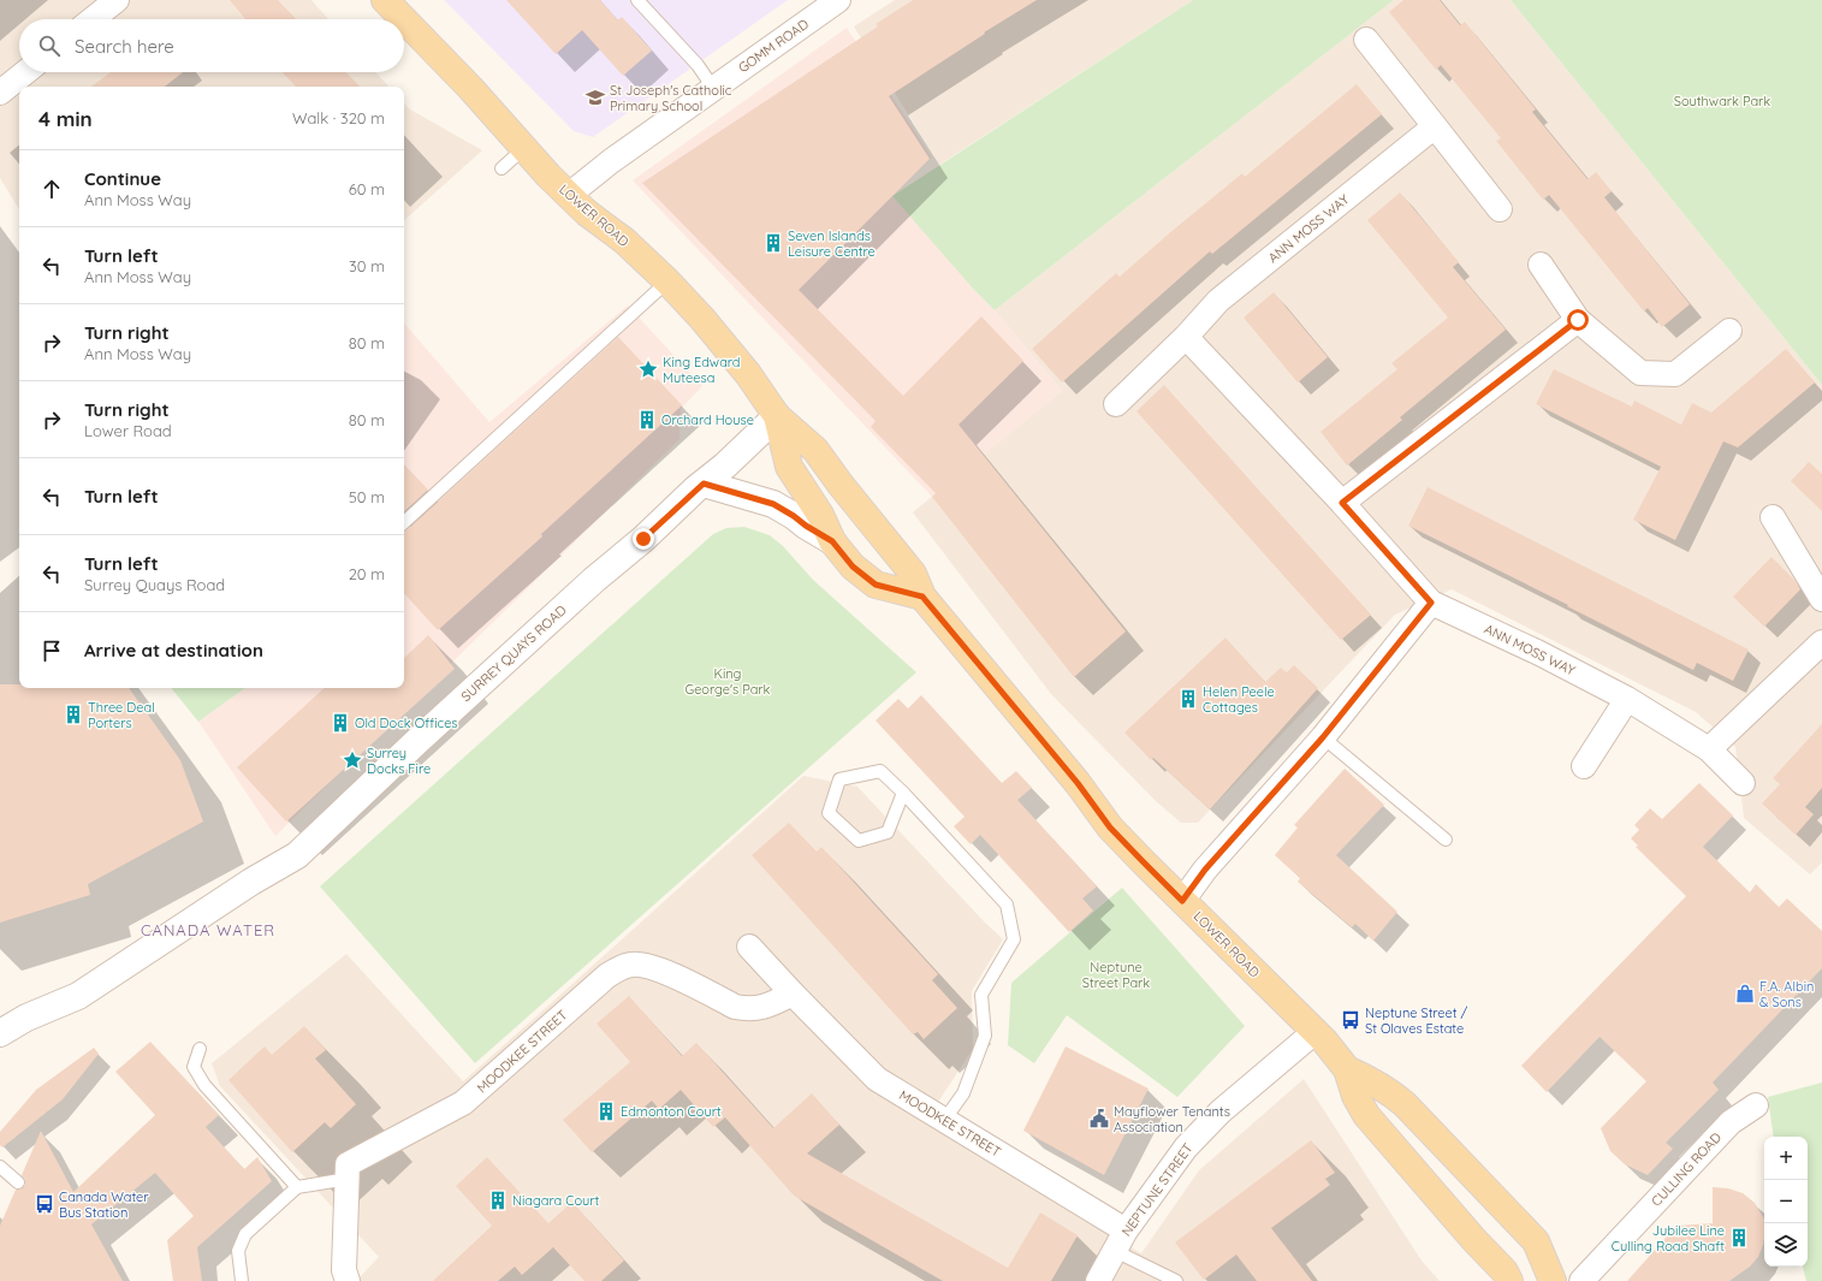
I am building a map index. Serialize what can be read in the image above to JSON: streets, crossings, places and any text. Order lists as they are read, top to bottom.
{
  "streets": {
    "main road": ["LOWER ROAD"],
    "street": [
      "GOMM ROAD",
      "ANN MOSS WAY",
      "SURREY QUAYS ROAD",
      "MOODKEE STREET",
      "CULLING ROAD",
      "NEPTUNE STREET"
    ]
  },
  "crossings": [
    ["GOMM ROAD", "LOWER ROAD"],
    ["LOWER ROAD", "SURREY QUAYS ROAD"],
    ["LOWER ROAD", "NEPTUNE STREET"],
    ["MOODKEE STREET", "NEPTUNE STREET"]
  ],
  "districts": ["CANADA WATER"],
  "parks": ["Southwark Park", "King George's Park", "Neptune Street Park"],
  "places": {
    "school or university": ["St Joseph's Catholic Primary School"],
    "building": [
      "Seven Islands Leisure Centre",
      "Orchard House",
      "Helen Peele Cottages",
      "Three Deal Porters",
      "Old Dock Offices",
      "Edmonton Court",
      "Niagara Court",
      "Jubilee Line Culling Road Shaft"
    ],
    "place": ["King Edward Muteesa", "Surrey Docks Fire"],
    "shop": ["F.A. Albin & Sons"],
    "bus stop": ["Neptune Street / St Olaves Estate", "Canada Water Bus Station"],
    "public building": ["Mayflower Tenants Association"]
  },
  "page": {
    "search": "Search here",
    "heading": ["4 min", "Walk · 320 m"],
    "list": [
      ["Continue", "Ann Moss Way", "60 m"],
      ["Turn left", "Ann Moss Way", "30 m"],
      ["Turn right", "Ann Moss Way", "80 m"],
      ["Turn right", "Lower Road", "80 m"],
      ["Turn left", "50 m"],
      ["Turn left", "Surrey Quays Road", "20 m"],
      "Arrive at destination"
    ],
    "map_buttons": ["+", "−"]
  }
}
